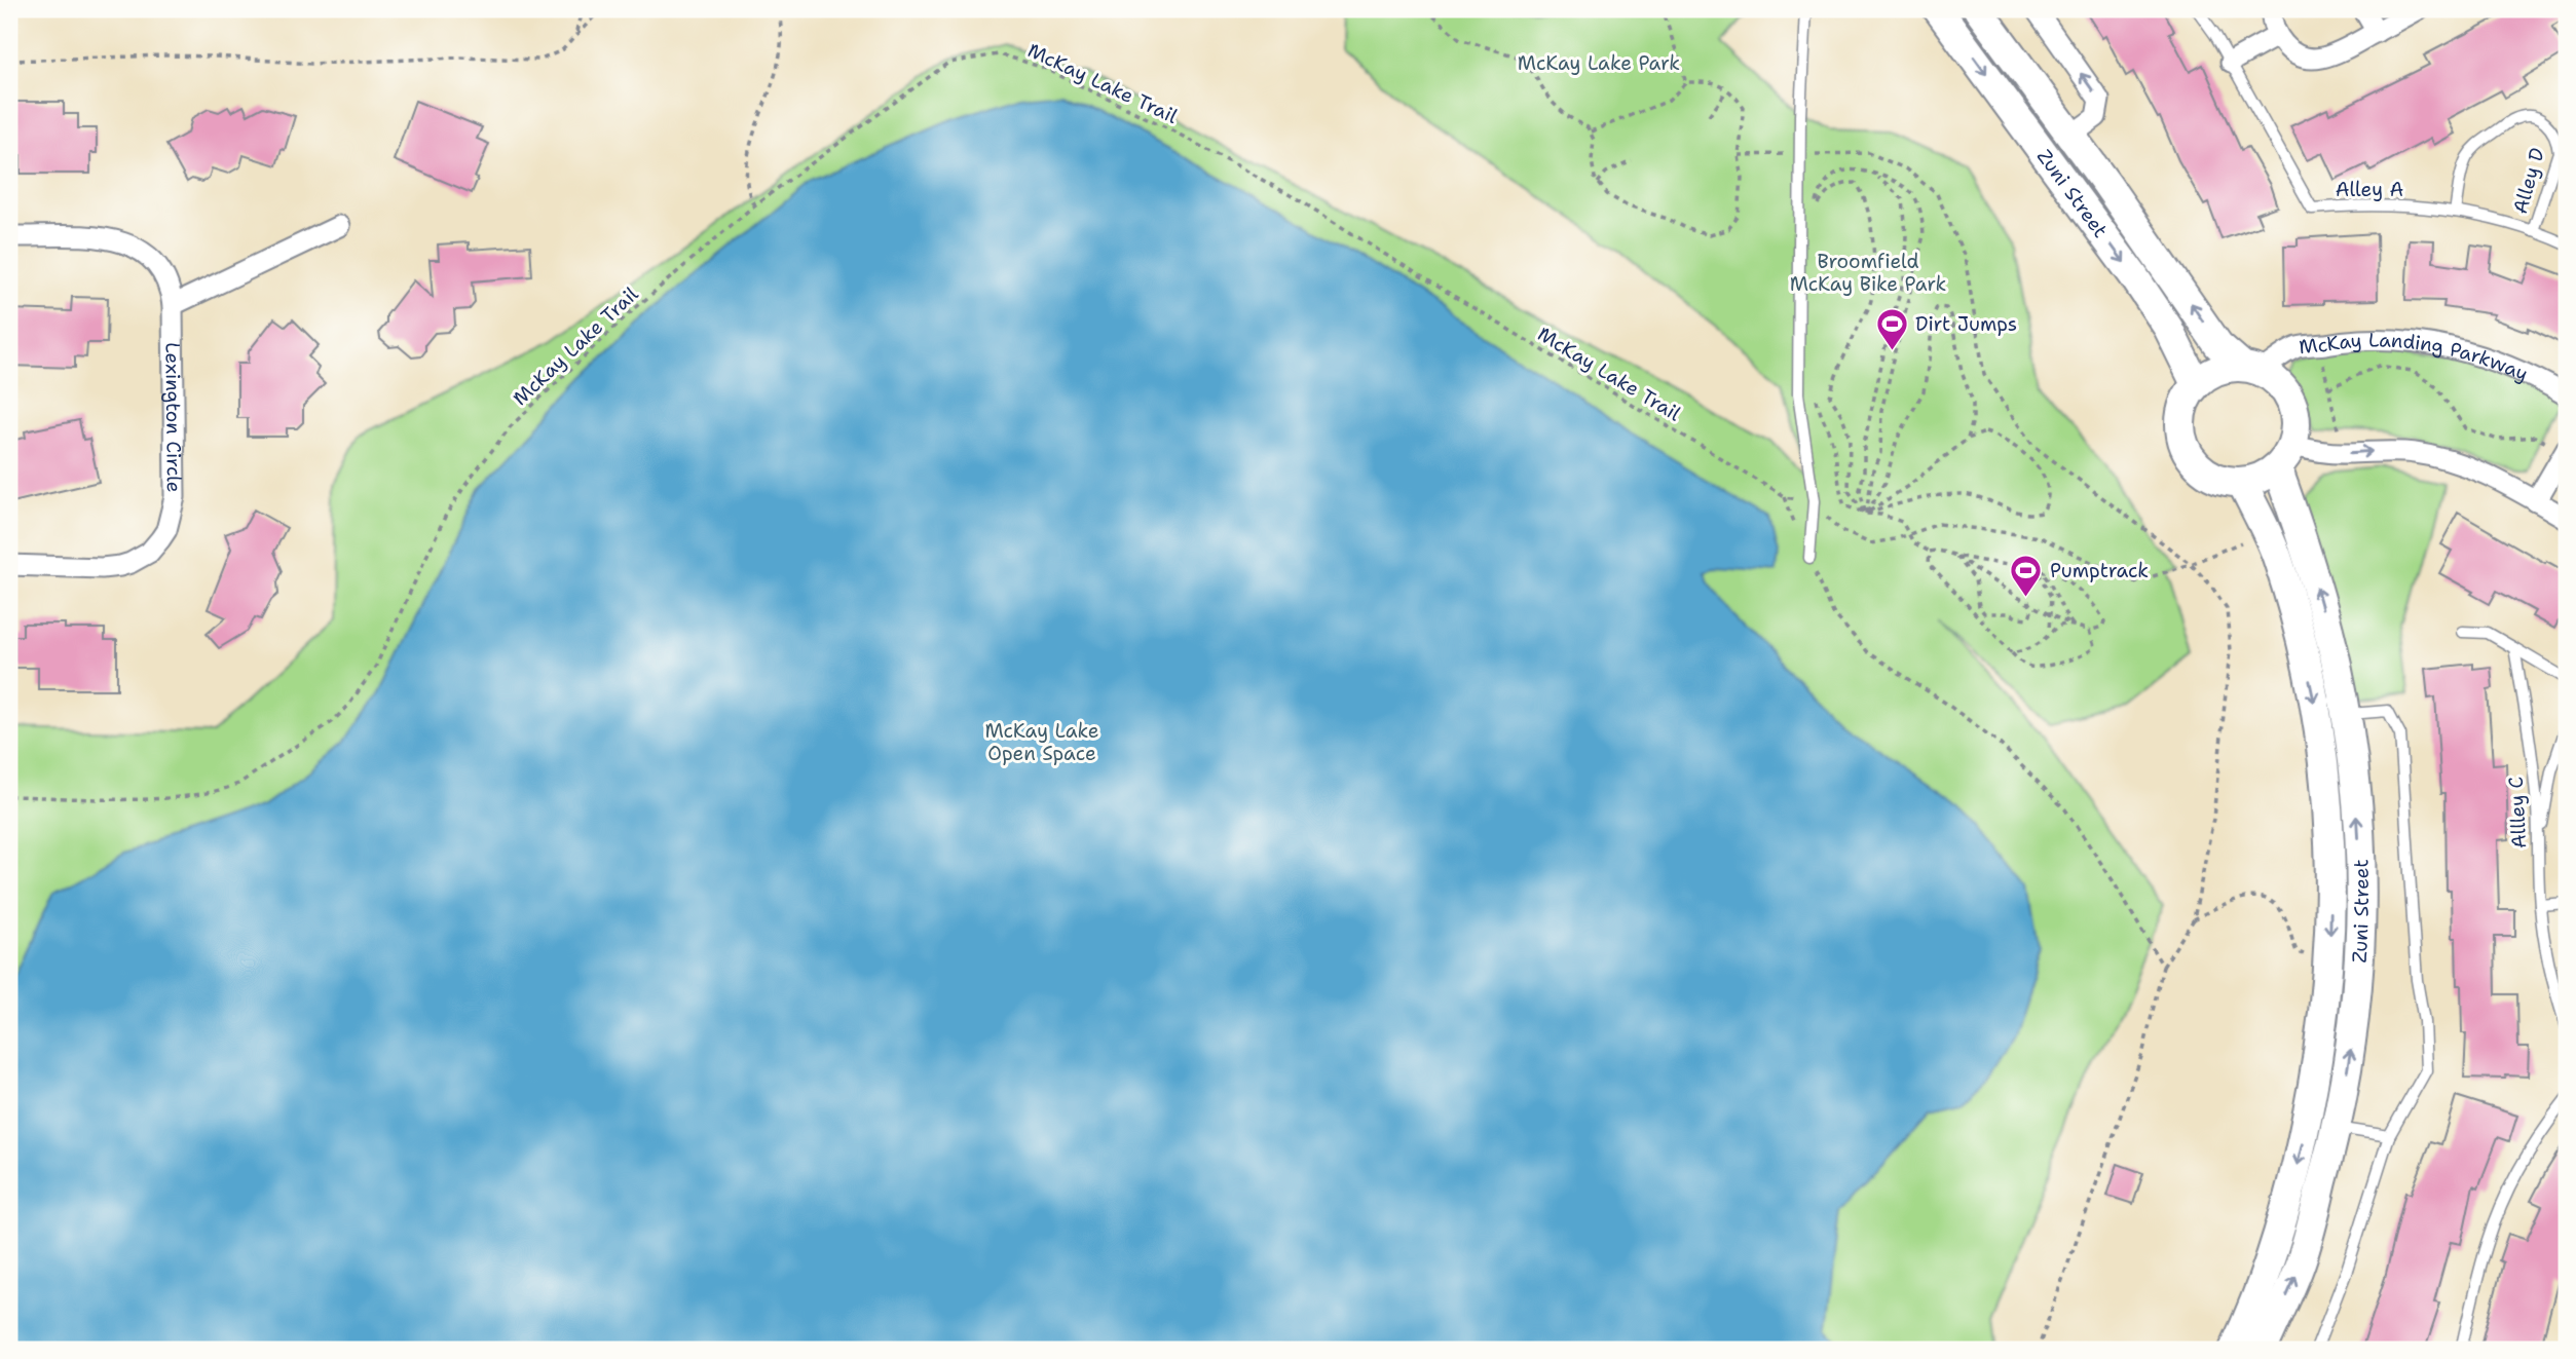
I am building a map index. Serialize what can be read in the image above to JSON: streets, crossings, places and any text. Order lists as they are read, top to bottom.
{
  "streets": {
    "main road": ["Zuni Street"],
    "street": ["McKay Landing Parkway", "Lexington Circle"],
    "lane": ["Alley D", "Alley A", "Allley C"],
    "path": ["McKay Lake Trail"]
  },
  "crossings": [
    ["Alley D", "Alley A"],
    ["Zuni Street", "McKay Landing Parkway"]
  ],
  "parks": ["McKay Lake Park", "Broomfield McKay Bike Park", "McKay Lake Open Space"],
  "places": {
    "sports": ["Dirt Jumps", "Pumptrack"]
  }
}
